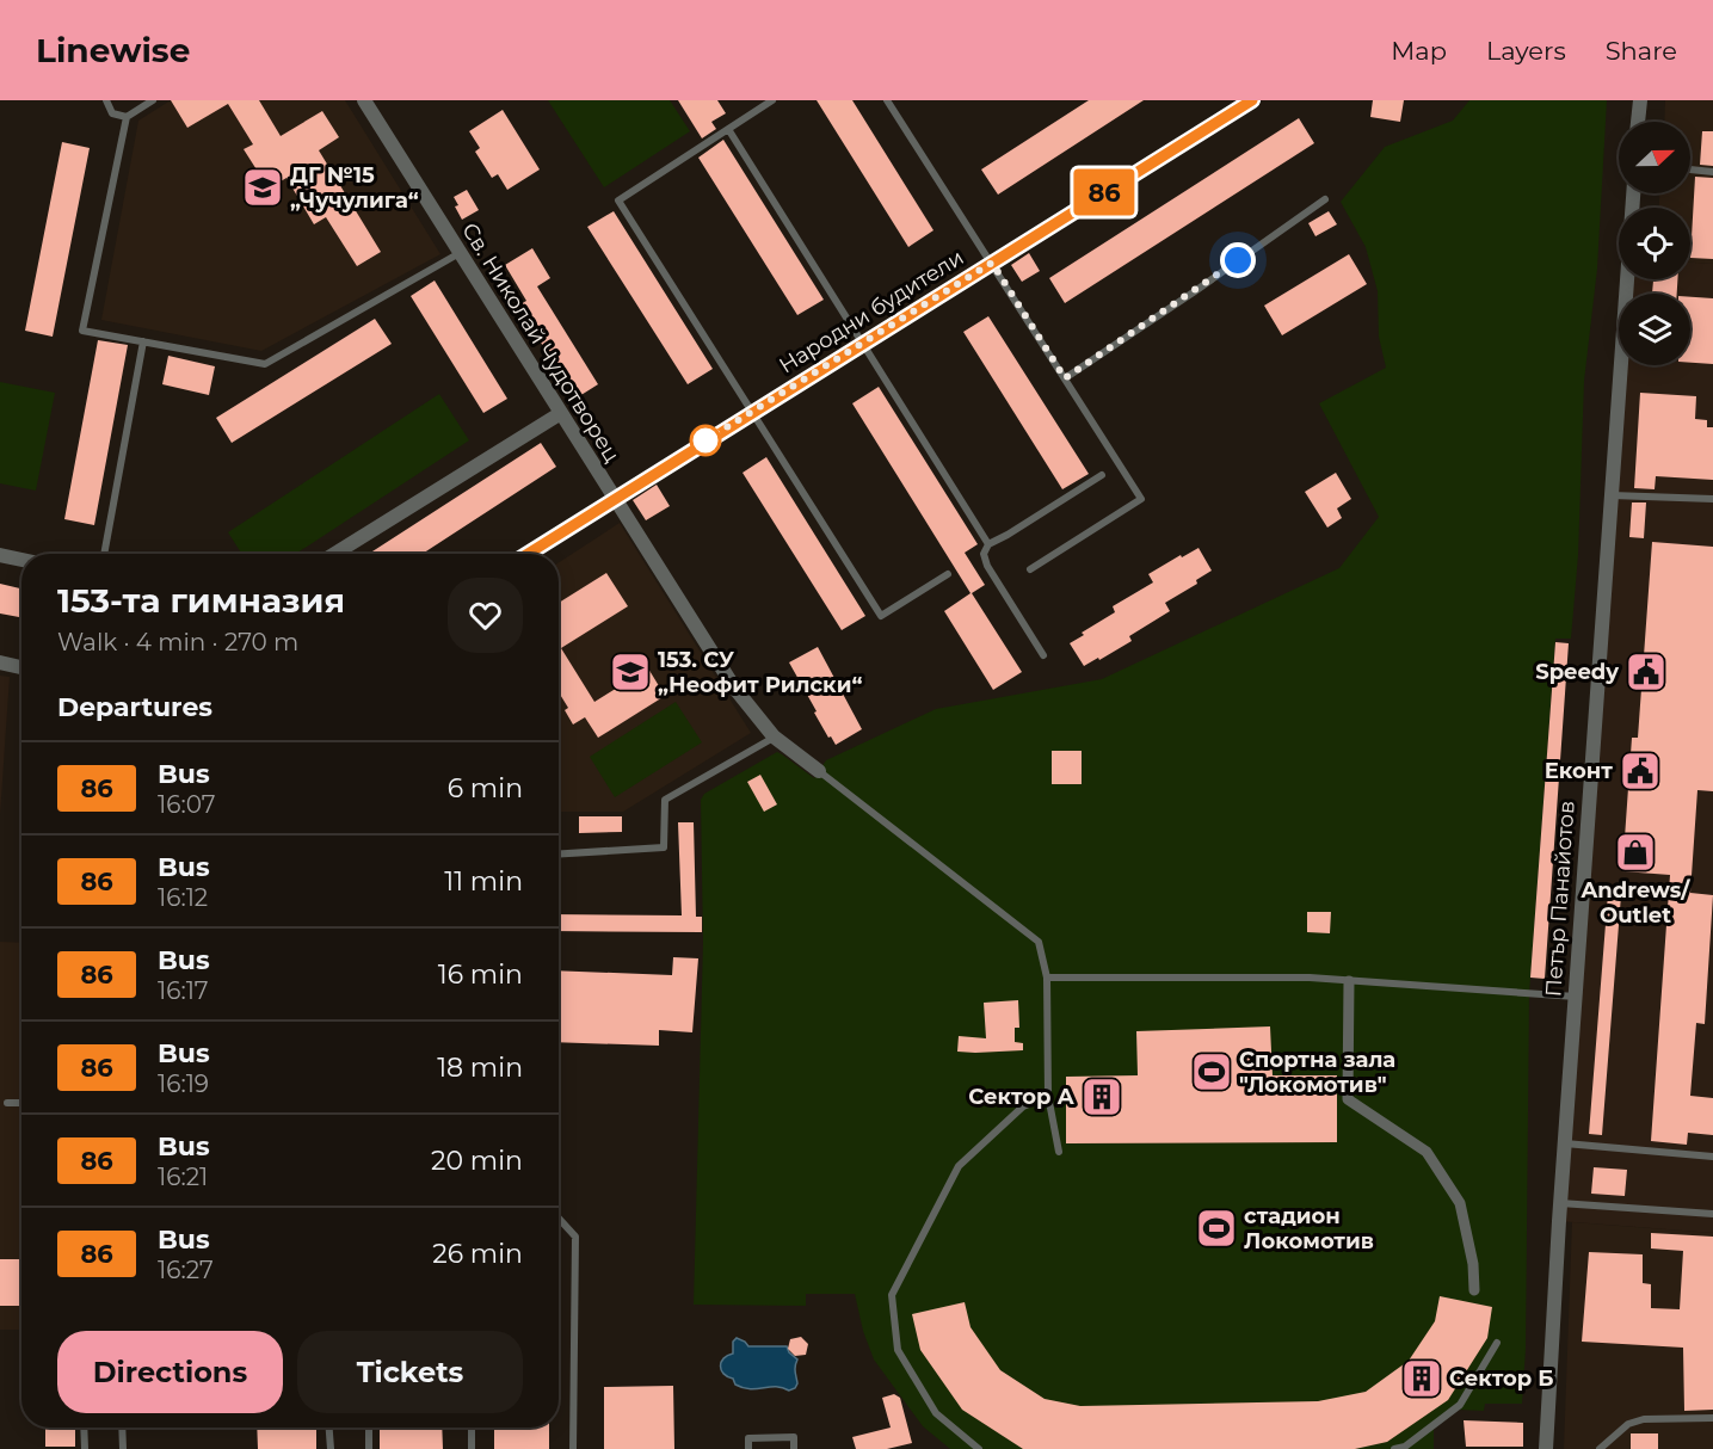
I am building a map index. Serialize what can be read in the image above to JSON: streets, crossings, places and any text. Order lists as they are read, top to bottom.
{
  "streets": {
    "street": ["Народни будители", "Св. Николай Чудотворец", "Петър Панайотов"]
  },
  "crossings": [
    ["Народни будители", "Св. Николай Чудотворец"]
  ],
  "places": {
    "school or university": ["ДГ №15 „Чучулига“", "153. СУ „Неофит Рилски“"],
    "public building": ["Speedy", "Еконт"],
    "shop": ["Andrews/ Outlet"],
    "sports": ["Спортна зала \"Локомотив\"", "стадион Локомотив"],
    "building": ["Сектор А", "Сектор Б"]
  },
  "lines": ["bus line 86"],
  "north": "right",
  "page": {
    "header": "Linewise",
    "nav": ["Map", "Layers", "Share"],
    "on_map": "86",
    "heading": [
      ["153-та гимназия", "Walk · 4 min · 270 m"],
      "Departures"
    ],
    "list": [
      {
        "mark": "86",
        "name": "Bus",
        "note": "16:07",
        "value": "6 min"
      },
      {
        "mark": "86",
        "name": "Bus",
        "note": "16:12",
        "value": "11 min"
      },
      {
        "mark": "86",
        "name": "Bus",
        "note": "16:17",
        "value": "16 min"
      },
      {
        "mark": "86",
        "name": "Bus",
        "note": "16:19",
        "value": "18 min"
      },
      {
        "mark": "86",
        "name": "Bus",
        "note": "16:21",
        "value": "20 min"
      },
      {
        "mark": "86",
        "name": "Bus",
        "note": "16:27",
        "value": "26 min"
      }
    ],
    "buttons": ["Directions", "Tickets"]
  }
}
